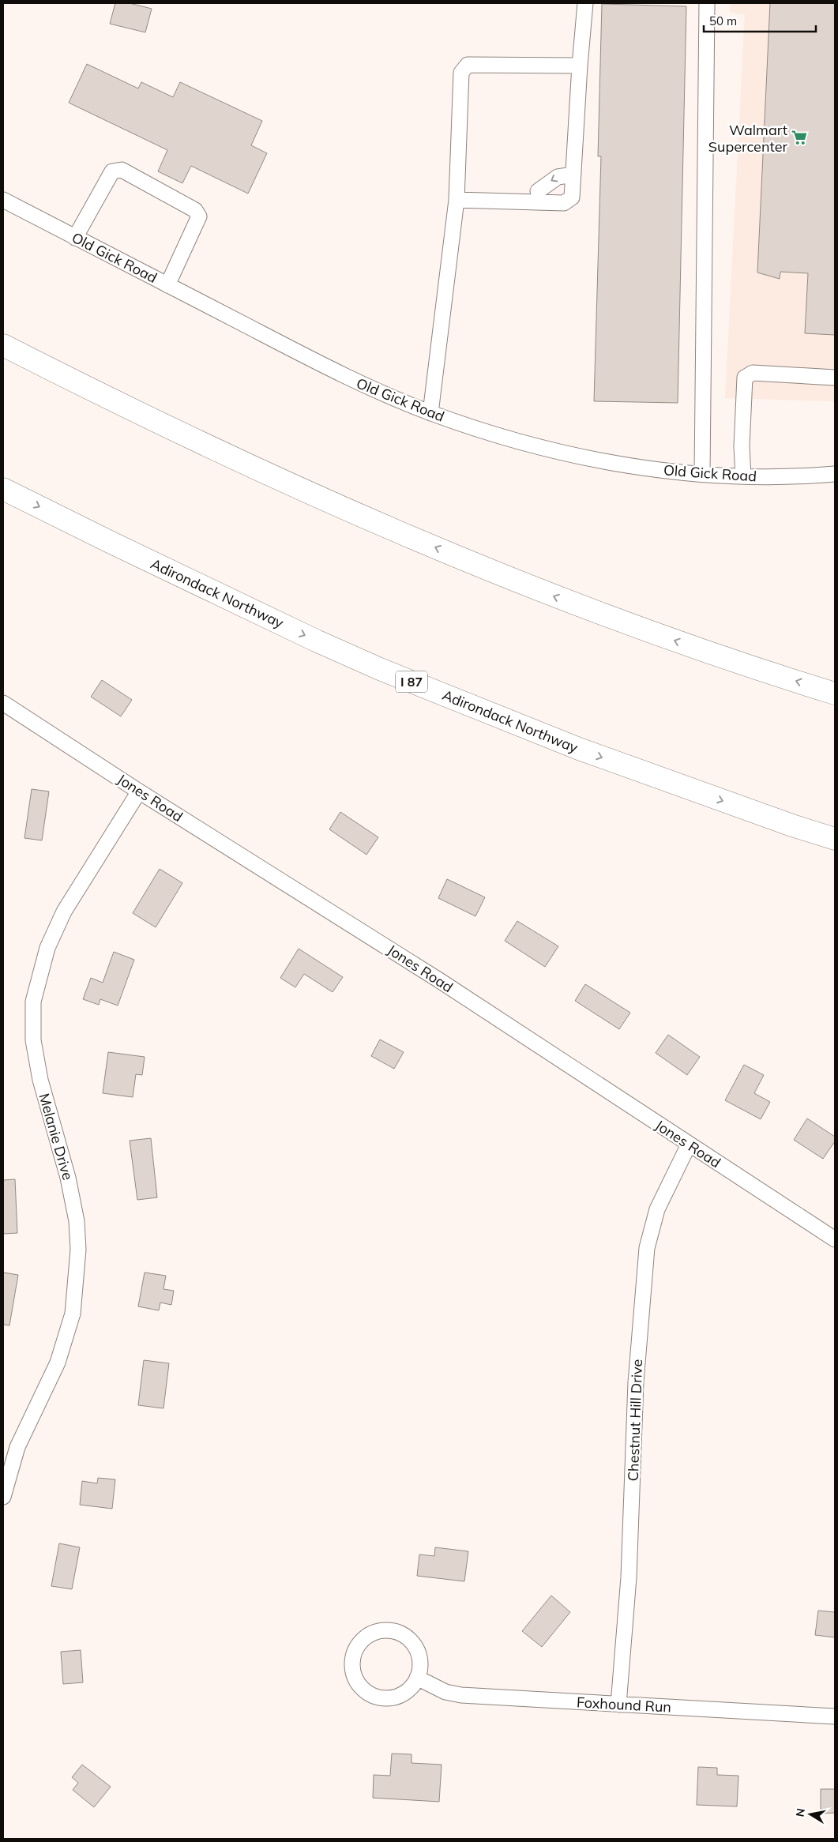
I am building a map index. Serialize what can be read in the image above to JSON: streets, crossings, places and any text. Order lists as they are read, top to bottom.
{
  "streets": {
    "highway": ["Adirondack Northway", "I 87"],
    "street": [
      "Old Gick Road",
      "Jones Road",
      "Melanie Drive",
      "Chestnut Hill Drive",
      "Foxhound Run"
    ]
  },
  "crossings": [
    ["Jones Road", "Melanie Drive"],
    ["Jones Road", "Chestnut Hill Drive"],
    ["Chestnut Hill Drive", "Foxhound Run"]
  ],
  "places": {
    "supermarket": ["Walmart Supercenter"]
  },
  "scale_bar": "50 m",
  "north": "left"
}
